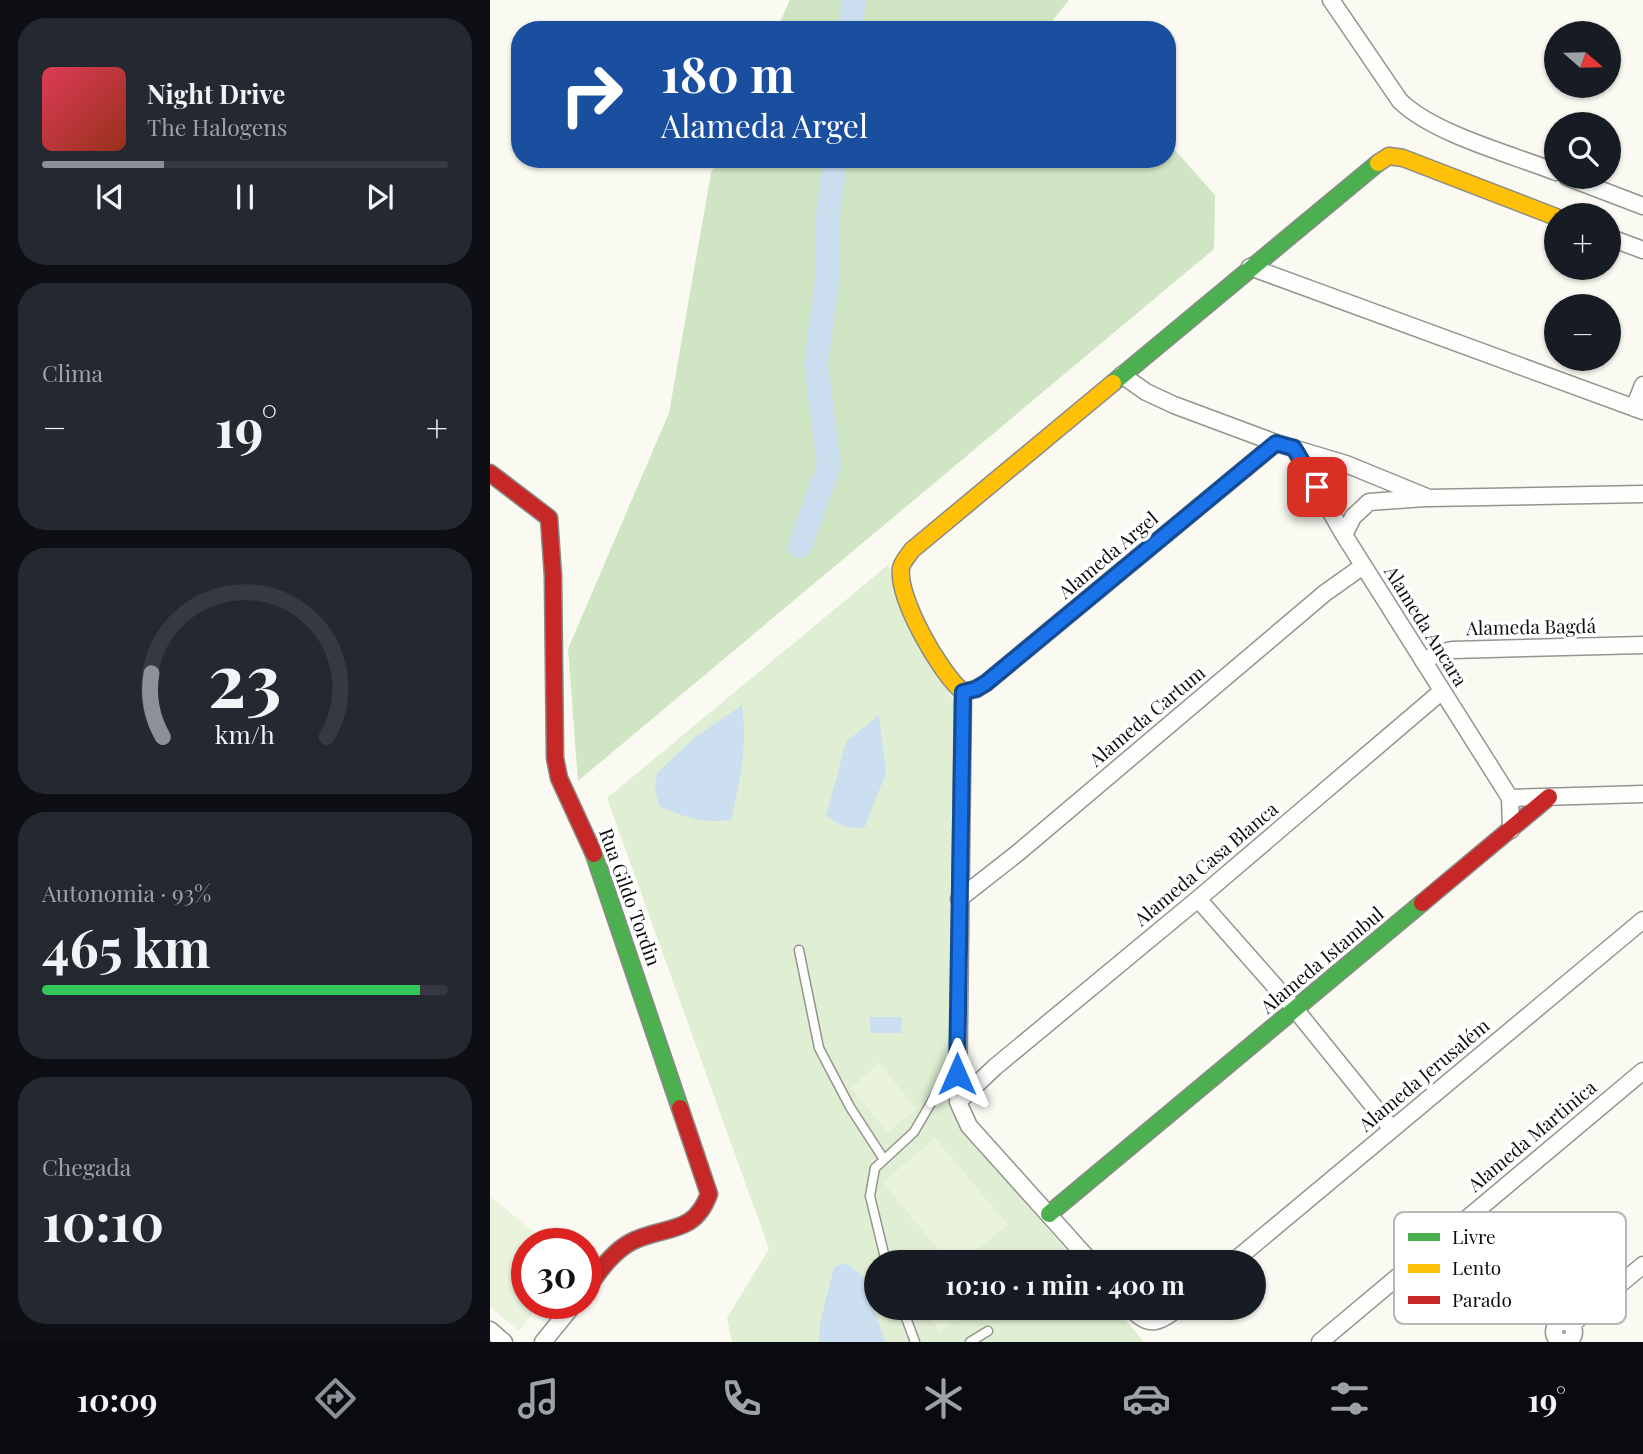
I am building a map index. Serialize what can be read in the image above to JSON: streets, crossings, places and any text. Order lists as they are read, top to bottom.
{
  "streets": {
    "street": [
      "Alameda Argel",
      "Alameda Ancara",
      "Alameda Bagdá",
      "Alameda Cartum",
      "Alameda Casa Blanca",
      "Rua Gildo Tordin",
      "Alameda Istambul",
      "Alameda Jerusalém",
      "Alameda Martinica"
    ]
  },
  "crossings": [
    ["Alameda Ancara", "Alameda Bagdá"],
    ["Alameda Ancara", "Alameda Cartum"],
    ["Alameda Ancara", "Alameda Casa Blanca"]
  ],
  "legend": ["Livre", "Lento", "Parado"],
  "north": "right",
  "page": {
    "map_buttons": ["+", "−"],
    "turn": ["180 m", "Alameda Argel"],
    "song": ["Night Drive", "The Halogens"],
    "tile": [
      "Clima",
      ["Autonomia · 93%", "465 km"],
      ["Chegada", "10:10"]
    ],
    "heat": ["−", "19°", "+"],
    "limit": "30",
    "trip": "10:10 · 1 min · 400 m",
    "tabs": ["10:09", "19°"],
    "gauge": ["23", "km/h"]
  }
}
